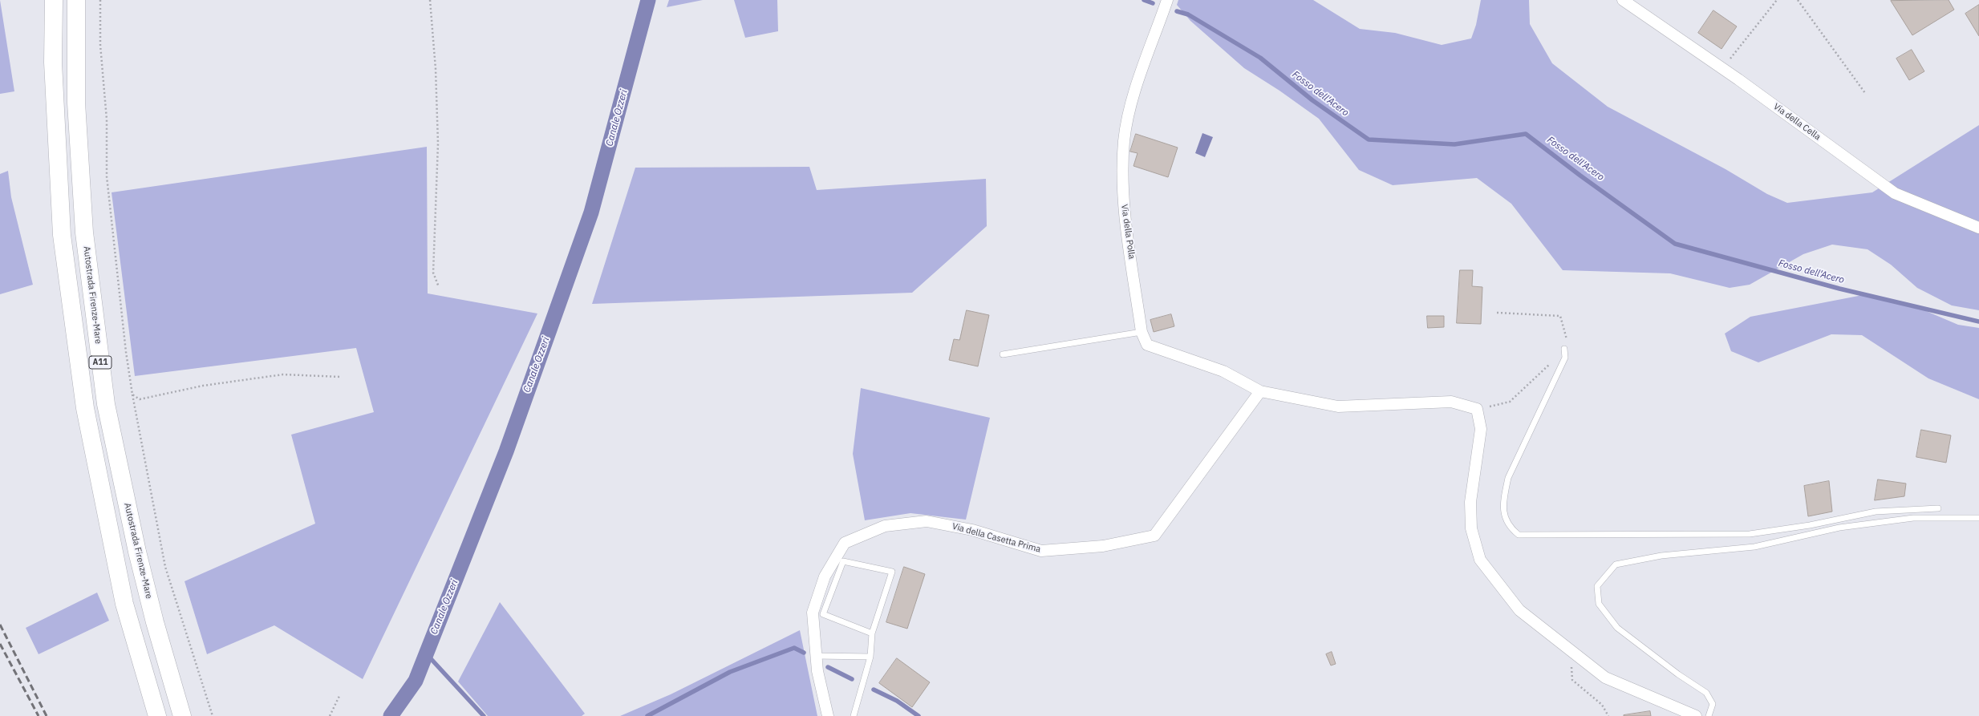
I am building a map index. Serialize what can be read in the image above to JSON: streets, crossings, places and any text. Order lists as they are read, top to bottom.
{
  "streets": {
    "highway": ["Autostrada Firenze-Mare", "A11"],
    "street": ["Via della Cella", "Via della Polla", "Via della Casetta Prima"]
  },
  "crossings": [
    ["Via della Polla", "Via della Casetta Prima"]
  ],
  "water": ["Fosso dell'Acero", "Canale Ozzeri"]
}
